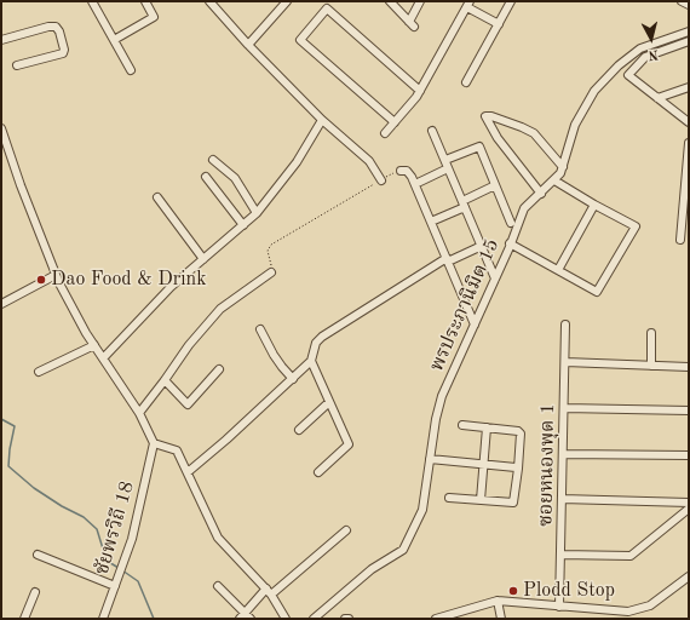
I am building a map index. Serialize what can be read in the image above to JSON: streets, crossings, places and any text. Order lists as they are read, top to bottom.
{
  "streets": {
    "street": ["พรประภานิมิต 15", "ซอยหนองพุด 1", "ชัยพรวิถี 18"]
  },
  "places": ["Dao Food & Drink", "Plodd Stop"],
  "north": "bottom"
}
